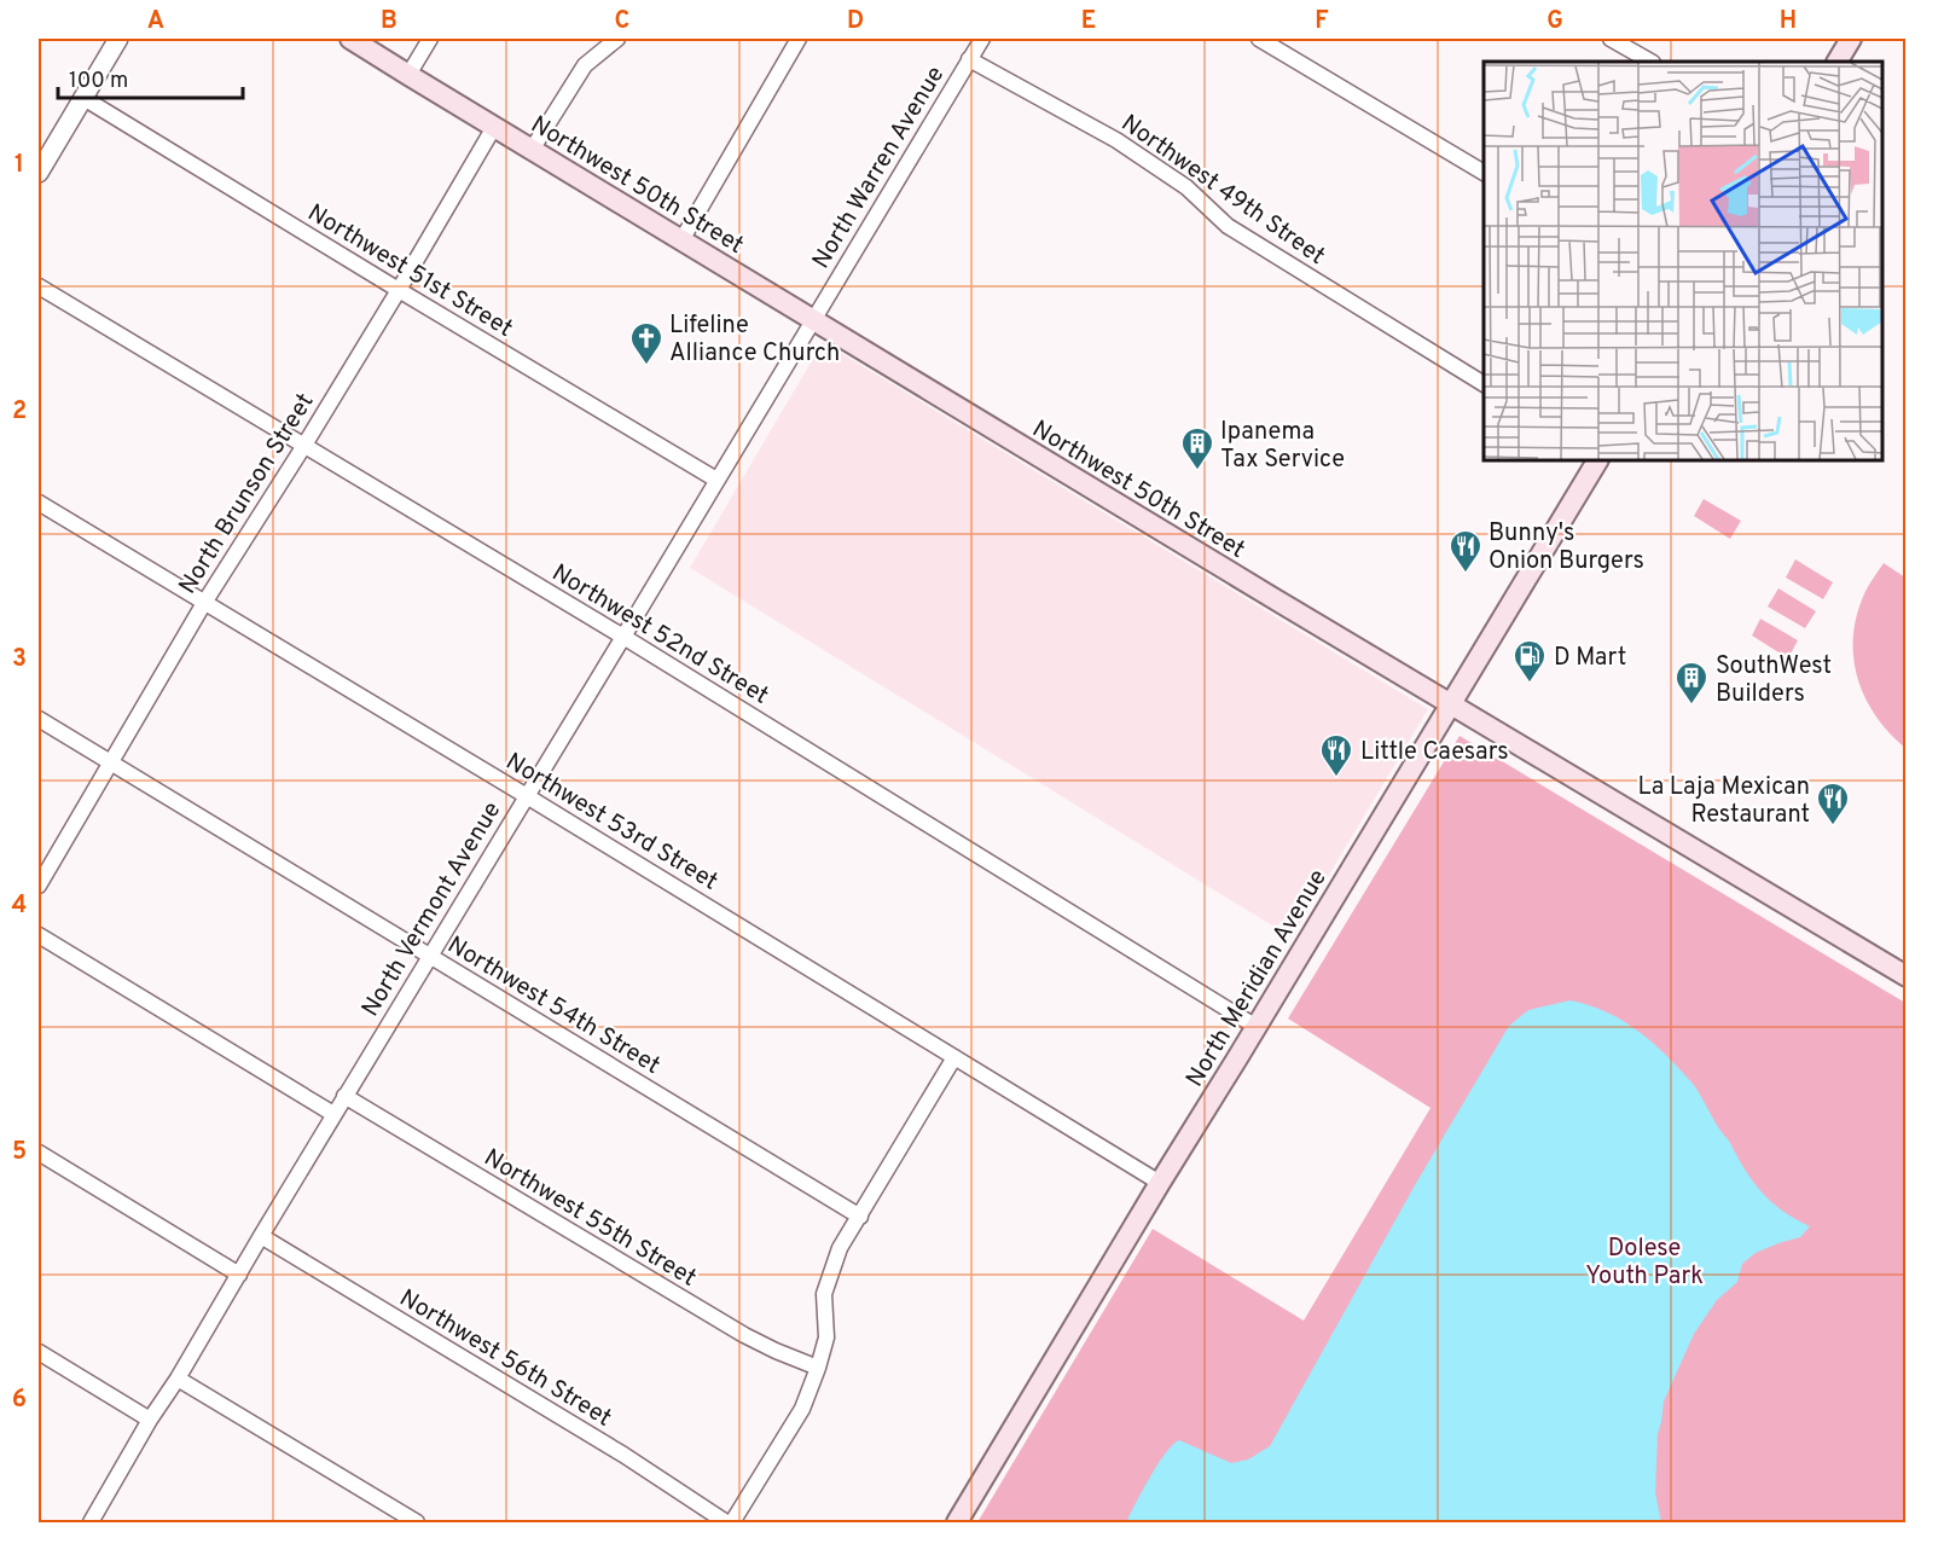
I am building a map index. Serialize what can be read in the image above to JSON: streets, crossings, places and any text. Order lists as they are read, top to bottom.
{
  "streets": {
    "main road": ["Northwest 50th Street", "North Meridian Avenue"],
    "street": [
      "North Warren Avenue",
      "Northwest 49th Street",
      "Northwest 51st Street",
      "North Brunson Street",
      "Northwest 52nd Street",
      "Northwest 53rd Street",
      "North Vermont Avenue",
      "Northwest 54th Street",
      "Northwest 55th Street",
      "Northwest 56th Street"
    ]
  },
  "crossings": [
    ["North Warren Avenue", "Northwest 50th Street"],
    ["North Warren Avenue", "Northwest 49th Street"],
    ["North Warren Avenue", "North Vermont Avenue"],
    ["Northwest 50th Street", "North Brunson Street"],
    ["Northwest 50th Street", "North Vermont Avenue"],
    ["Northwest 50th Street", "North Meridian Avenue"],
    ["Northwest 51st Street", "North Brunson Street"],
    ["Northwest 51st Street", "North Vermont Avenue"],
    ["North Brunson Street", "Northwest 52nd Street"],
    ["North Brunson Street", "Northwest 53rd Street"],
    ["North Brunson Street", "Northwest 54th Street"],
    ["Northwest 52nd Street", "North Vermont Avenue"],
    ["Northwest 52nd Street", "North Meridian Avenue"],
    ["Northwest 53rd Street", "North Vermont Avenue"],
    ["Northwest 53rd Street", "North Meridian Avenue"],
    ["North Vermont Avenue", "Northwest 54th Street"],
    ["North Vermont Avenue", "Northwest 55th Street"],
    ["North Vermont Avenue", "Northwest 56th Street"]
  ],
  "parks": ["Dolese Youth Park"],
  "places": {
    "church": ["Lifeline Alliance Church"],
    "building": ["Ipanema Tax Service", "SouthWest Builders"],
    "restaurant": ["Bunny's Onion Burgers", "Little Caesars", "La Laja Mexican Restaurant"],
    "fuel station": ["D Mart"]
  },
  "scale_bar": "100 m",
  "grid": {
    "columns": [
      "A",
      "B",
      "C",
      "D",
      "E",
      "F",
      "G",
      "H"
    ],
    "rows": [
      "1",
      "2",
      "3",
      "4",
      "5",
      "6"
    ]
  }
}
